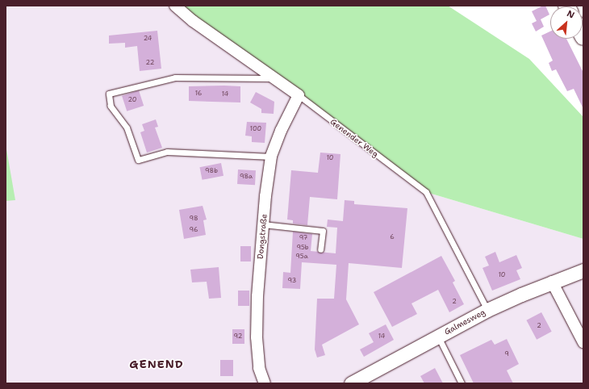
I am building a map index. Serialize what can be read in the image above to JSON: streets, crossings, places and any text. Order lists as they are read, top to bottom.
{
  "streets": {
    "street": ["Genender Weg", "Dongstraße", "Galmesweg"]
  },
  "crossings": [
    ["Genender Weg", "Dongstraße"],
    ["Genender Weg", "Galmesweg"]
  ],
  "districts": ["GENEND"],
  "house_numbers": [
    "24",
    "22",
    "16",
    "14",
    "20",
    "100",
    "10",
    "98b",
    "98a",
    "98",
    "96",
    "6",
    "97",
    "95b",
    "95a",
    "10",
    "93",
    "2",
    "2",
    "92",
    "14",
    "9"
  ],
  "north": "top right"
}
